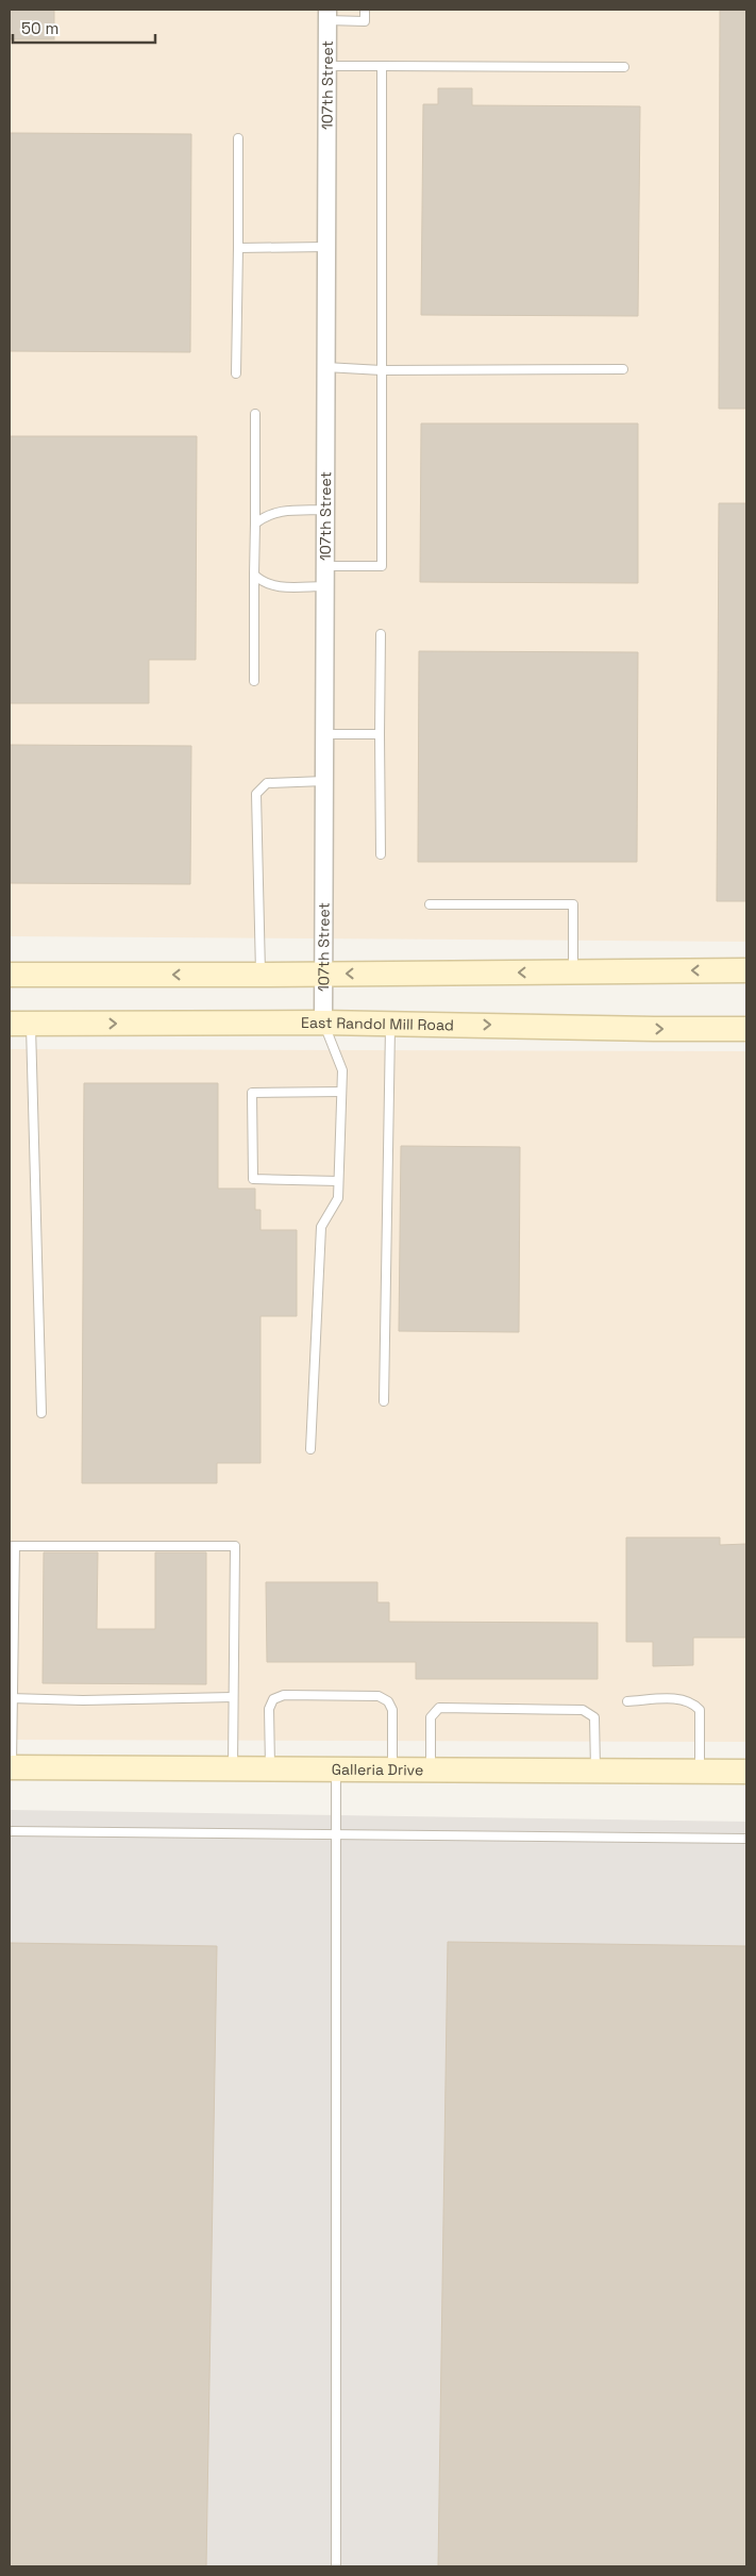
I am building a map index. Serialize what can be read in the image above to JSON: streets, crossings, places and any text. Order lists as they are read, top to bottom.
{
  "streets": {
    "main road": ["East Randol Mill Road", "Galleria Drive"],
    "street": ["107th Street"]
  },
  "crossings": [
    ["107th Street", "East Randol Mill Road"]
  ],
  "scale_bar": "50 m"
}
